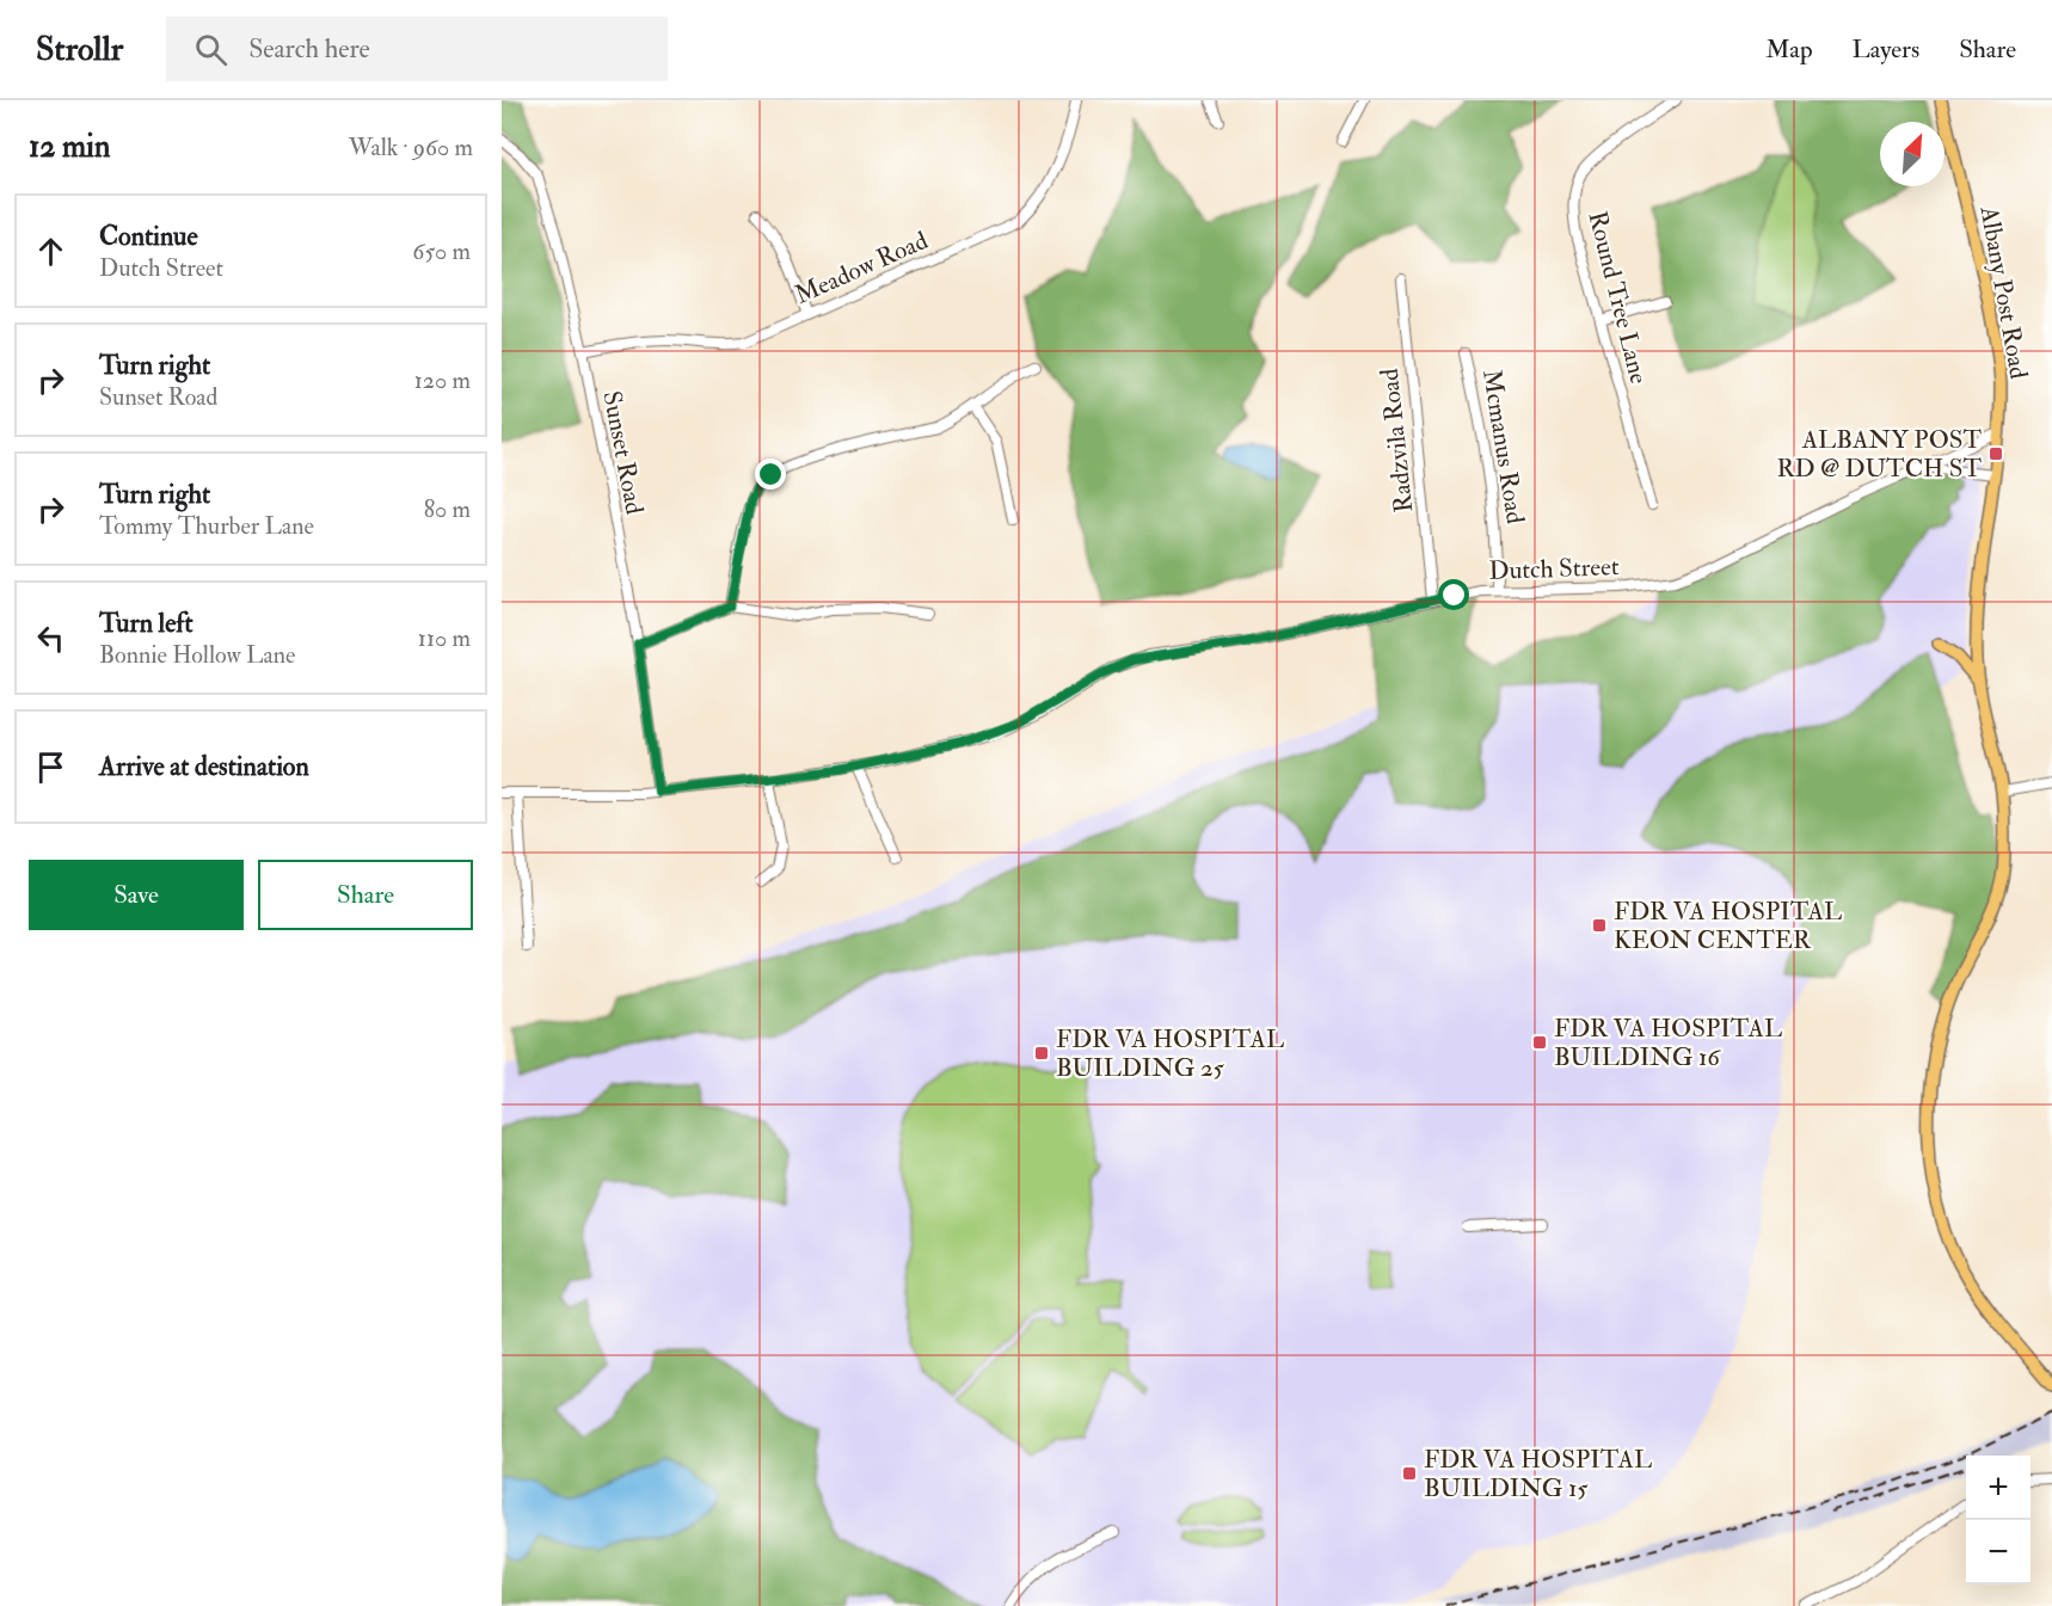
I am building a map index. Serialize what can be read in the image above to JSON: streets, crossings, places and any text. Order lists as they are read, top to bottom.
{
  "streets": {
    "main road": ["Albany Post Road"],
    "street": [
      "Meadow Road",
      "Round Tree Lane",
      "Radzvila Road",
      "Mcmanus Road",
      "Sunset Road",
      "Dutch Street"
    ]
  },
  "crossings": [
    ["Meadow Road", "Sunset Road"],
    ["Albany Post Road", "Dutch Street"],
    ["Radzvila Road", "Dutch Street"],
    ["Mcmanus Road", "Dutch Street"],
    ["Sunset Road", "Dutch Street"]
  ],
  "places": {
    "transit": [
      "ALBANY POST RD @ DUTCH ST",
      "FDR VA HOSPITAL KEON CENTER",
      "FDR VA HOSPITAL BUILDING 16",
      "FDR VA HOSPITAL BUILDING 25",
      "FDR VA HOSPITAL BUILDING 15"
    ]
  },
  "north": "top right",
  "page": {
    "header": "Strollr",
    "search": "Search here",
    "nav": ["Map", "Layers", "Share"],
    "heading": ["12 min", "Walk · 960 m"],
    "list": [
      ["Continue", "Dutch Street", "650 m"],
      ["Turn right", "Sunset Road", "120 m"],
      ["Turn right", "Tommy Thurber Lane", "80 m"],
      ["Turn left", "Bonnie Hollow Lane", "110 m"],
      "Arrive at destination"
    ],
    "buttons": ["Save", "Share"],
    "map_buttons": ["+", "−"]
  }
}
